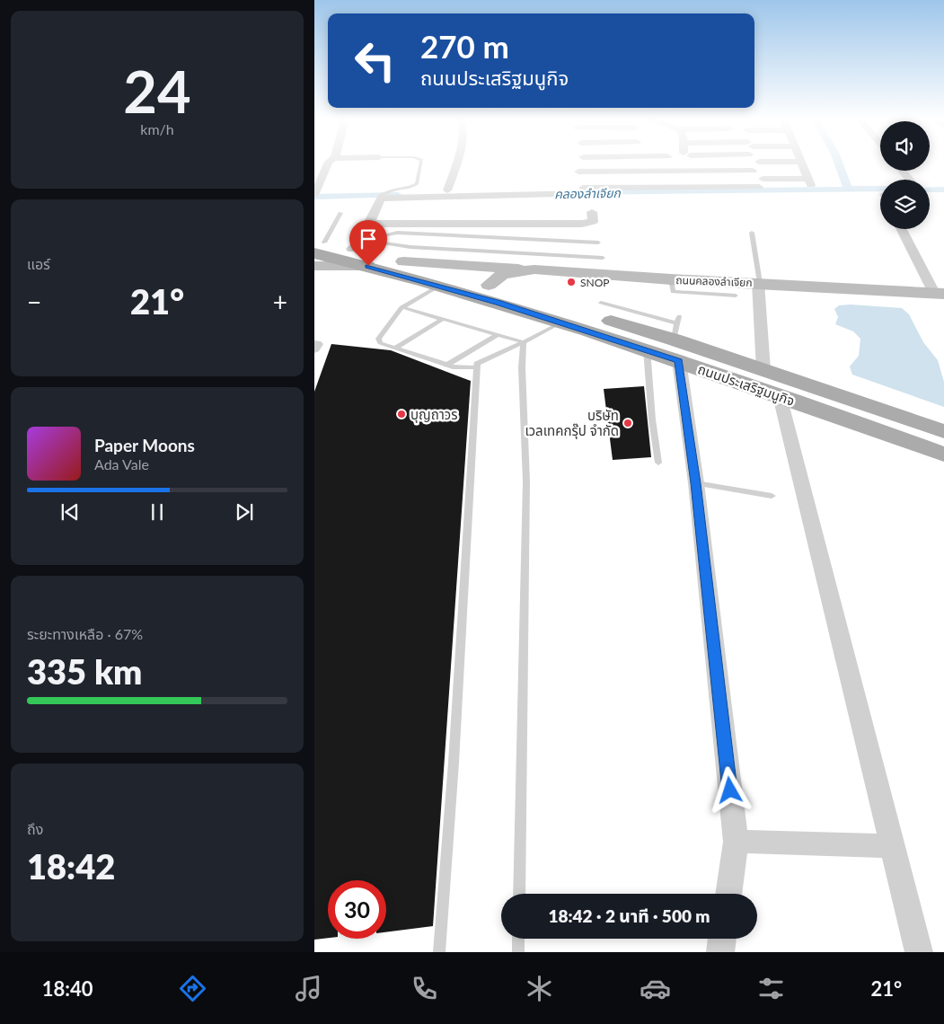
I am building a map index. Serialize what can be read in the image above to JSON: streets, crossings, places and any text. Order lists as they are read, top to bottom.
{
  "streets": {
    "main road": ["ถนนประเสริฐมนูกิจ"],
    "street": ["ถนนคลองลำเจียก"]
  },
  "crossings": [
    ["ถนนคลองลำเจียก", "ถนนประเสริฐมนูกิจ"]
  ],
  "water": ["คลองลำเจียก"],
  "places": ["SNOP", "บุญถาวร", "บริษัท เวลเทคกรุ๊ป จำกัด"],
  "page": {
    "tile": [
      ["24", "km/h"],
      "แอร์",
      ["ระยะทางเหลือ · 67%", "335 km"],
      ["ถึง", "18:42"]
    ],
    "turn": ["270 m", "ถนนประเสริฐมนูกิจ"],
    "heat": ["−", "21°", "+"],
    "song": ["Paper Moons", "Ada Vale"],
    "limit": "30",
    "trip": "18:42 · 2 นาที · 500 m",
    "tabs": ["18:40", "21°"]
  }
}
